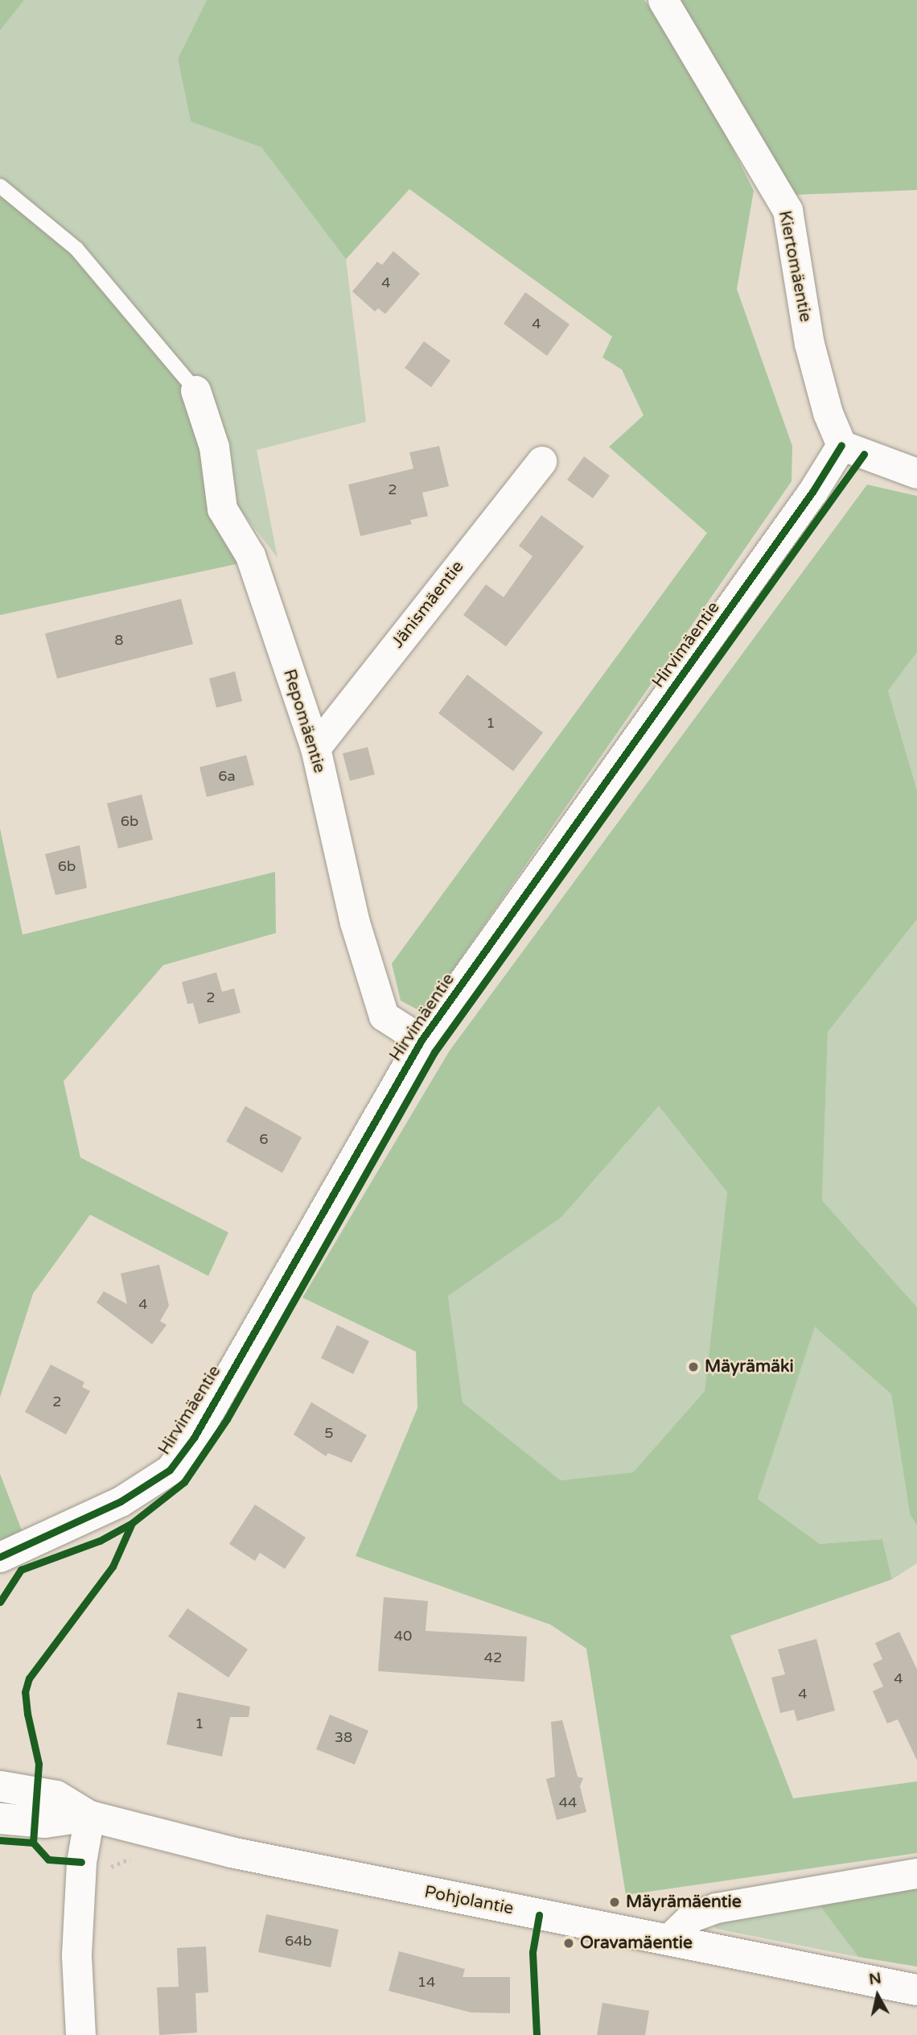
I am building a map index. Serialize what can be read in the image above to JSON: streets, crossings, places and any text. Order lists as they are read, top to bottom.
{
  "streets": {
    "street": [
      "Kiertomäentie",
      "Jänismäentie",
      "Hirvimäentie",
      "Repomäentie",
      "Pohjolantie"
    ]
  },
  "crossings": [
    ["Kiertomäentie", "Hirvimäentie"],
    ["Jänismäentie", "Repomäentie"],
    ["Hirvimäentie", "Repomäentie"]
  ],
  "places": ["Mäyrämäki", "Mäyrämäentie", "Oravamäentie"],
  "house_numbers": [
    "4",
    "4",
    "2",
    "8",
    "1",
    "6a",
    "6b",
    "6b",
    "2",
    "6",
    "4",
    "2",
    "5",
    "40",
    "42",
    "4",
    "4",
    "1",
    "38",
    "44",
    "64b",
    "14"
  ],
  "north": "top"
}
